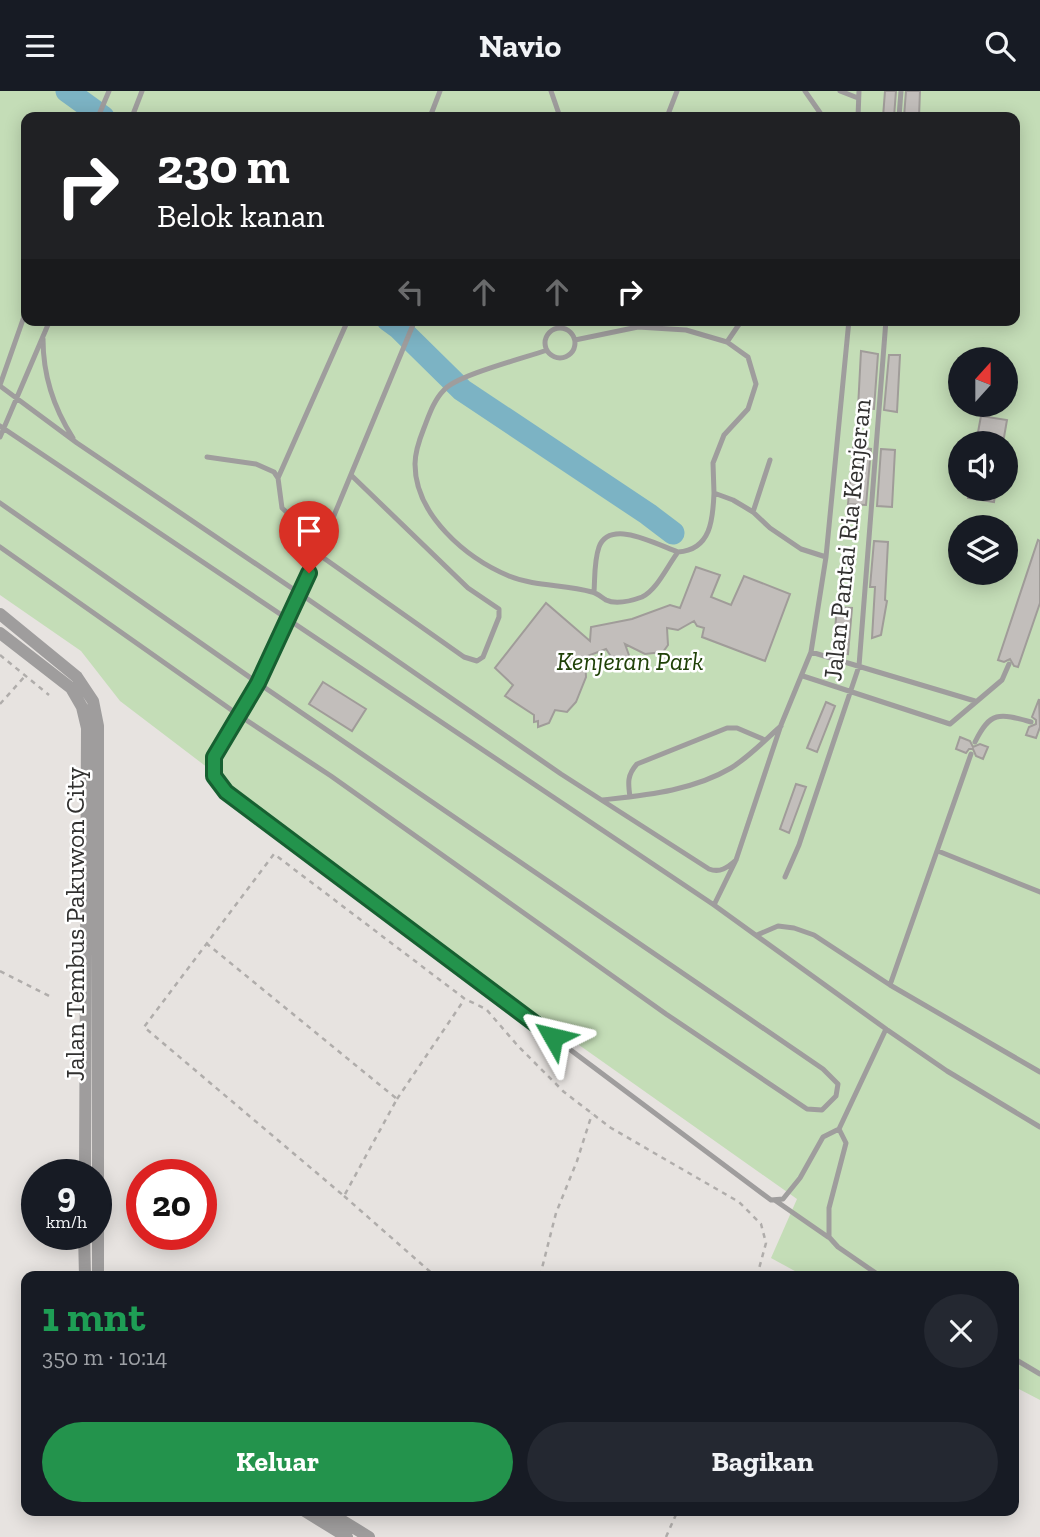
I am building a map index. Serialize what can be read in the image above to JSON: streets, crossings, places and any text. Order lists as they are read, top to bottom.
{
  "streets": {
    "street": ["Jalan Tembus Pakuwon City"],
    "lane": ["Jalan Pantai Ria Kenjeran"]
  },
  "parks": ["Kenjeran Park"],
  "north": "top",
  "page": {
    "header": "Navio",
    "turn": ["230 m", "Belok kanan"],
    "speed": "9 km/h",
    "limit": "20",
    "heading": ["1 mnt", "350 m · 10:14"],
    "buttons": ["Keluar", "Bagikan"]
  }
}
